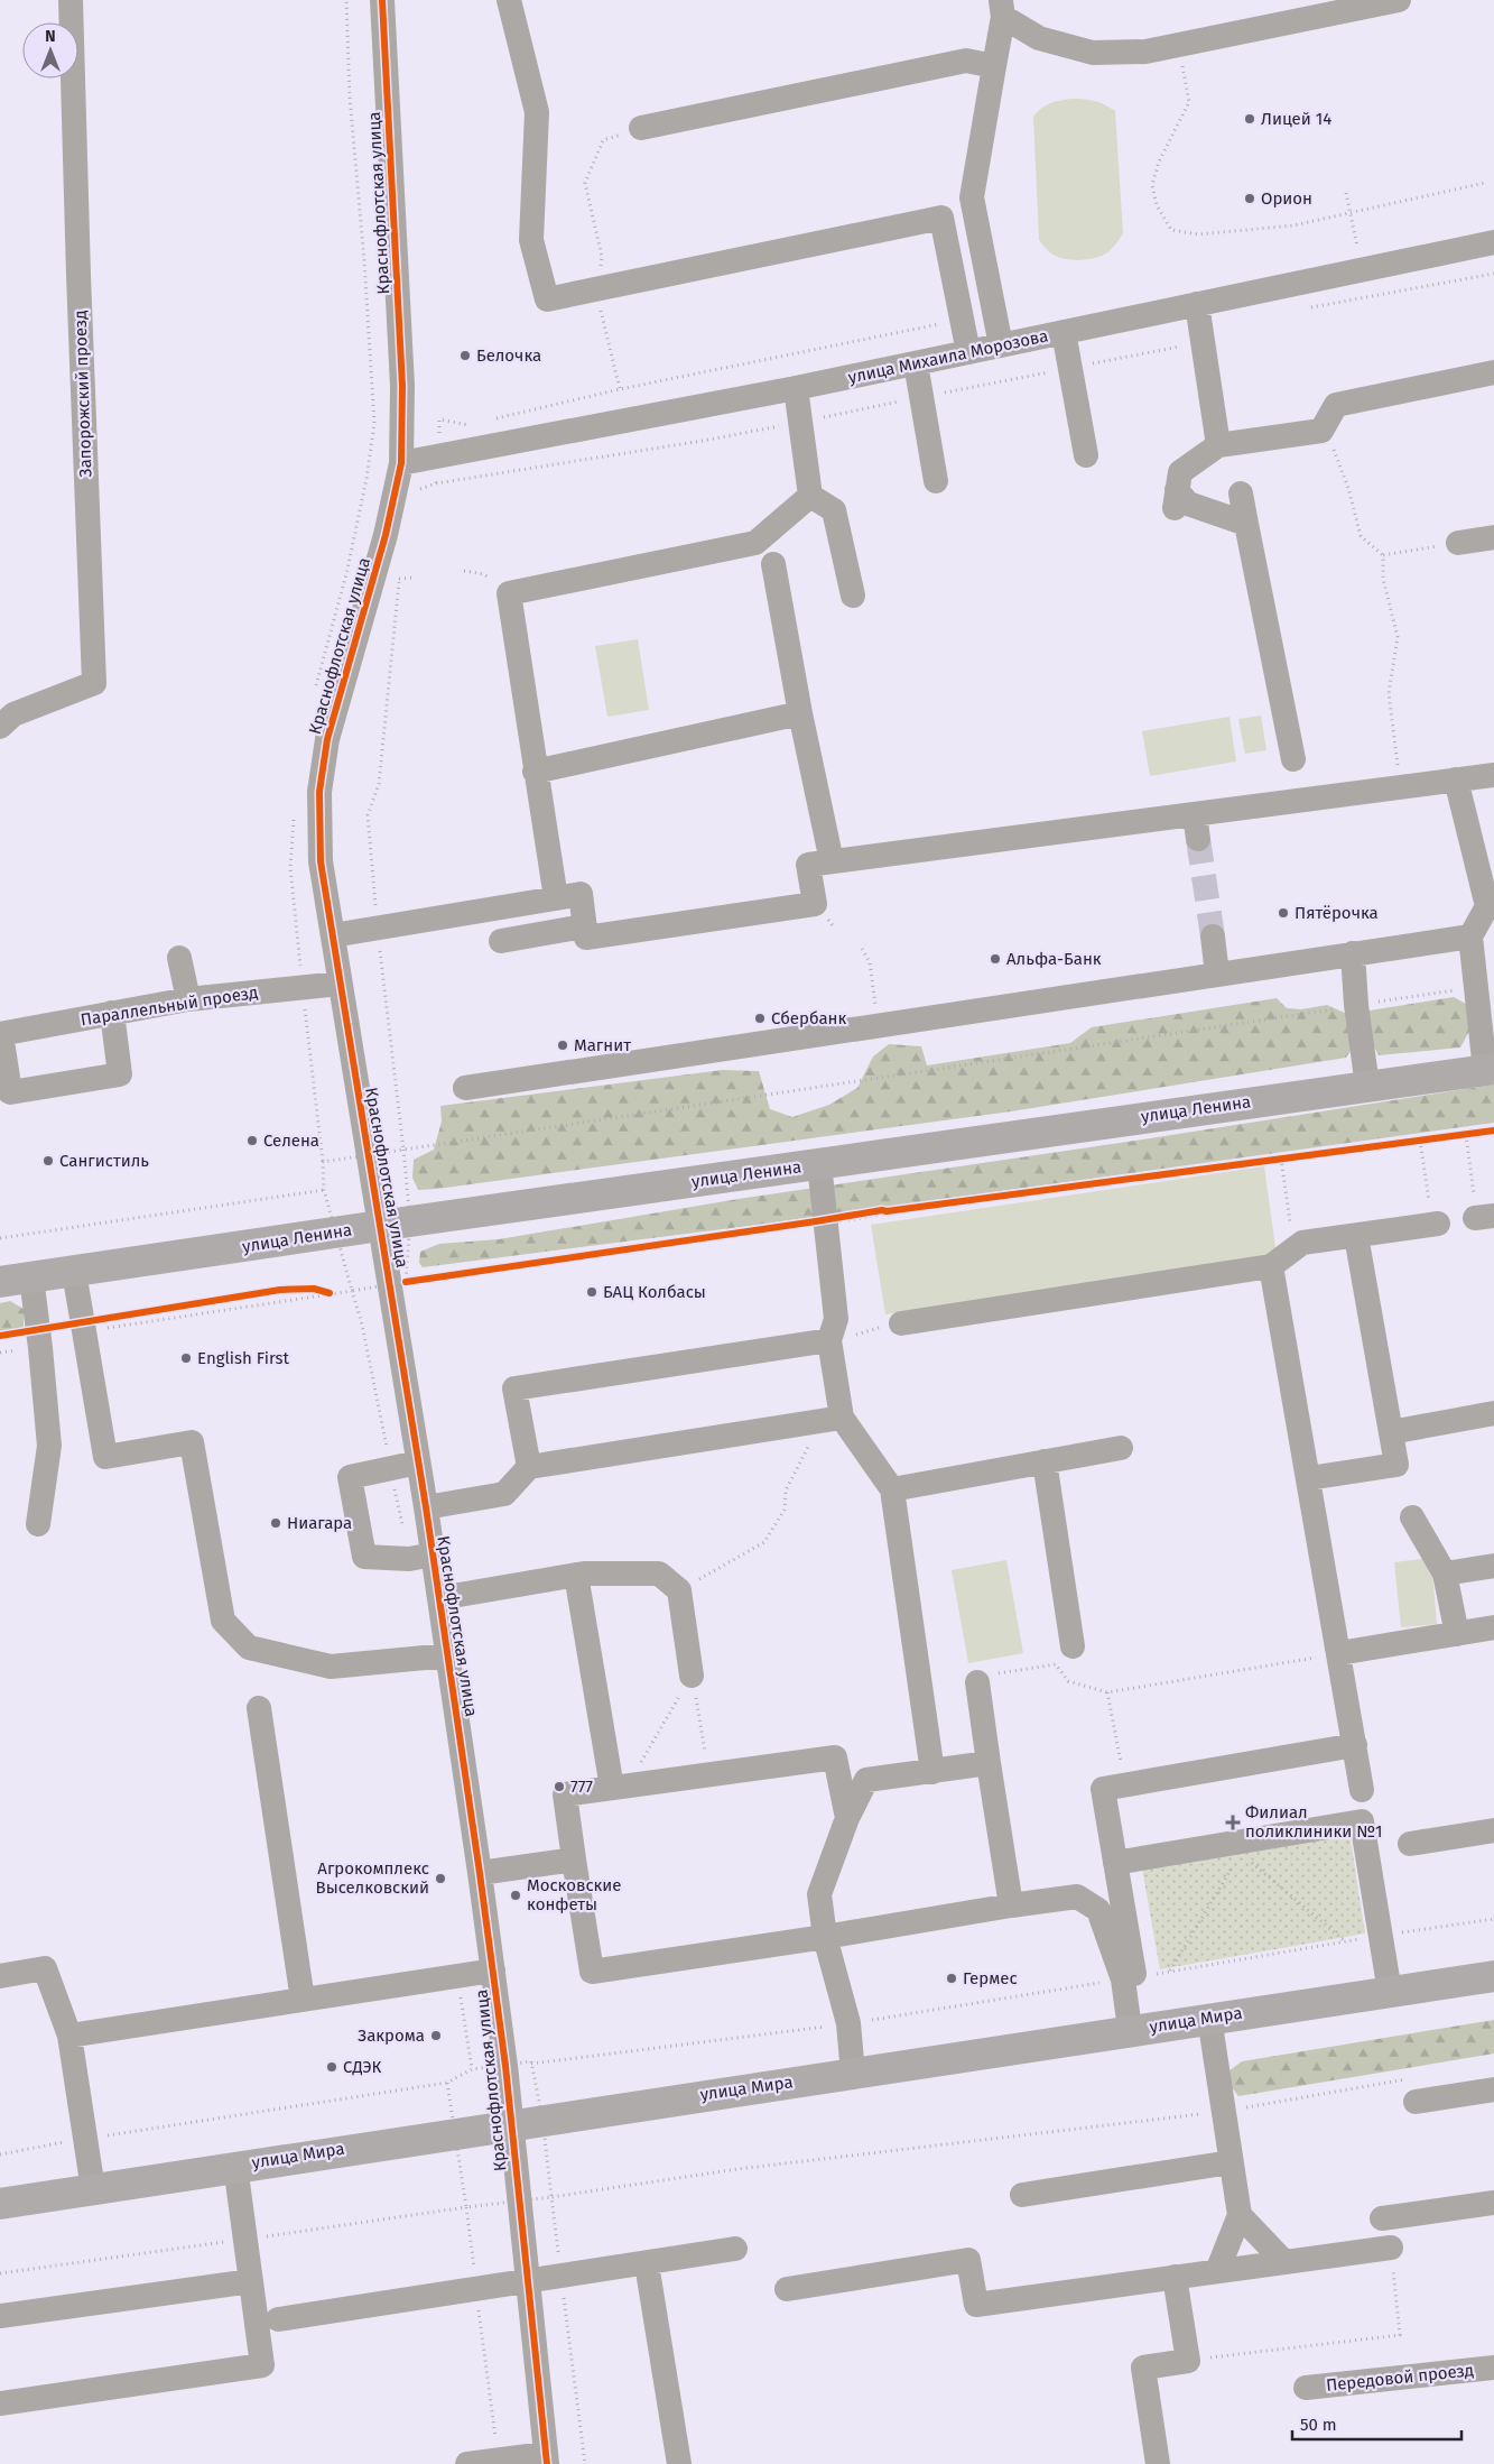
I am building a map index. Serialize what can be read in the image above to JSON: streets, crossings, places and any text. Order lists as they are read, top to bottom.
{
  "streets": {
    "main road": ["улица Ленина", "улица Мира"],
    "street": [
      "Краснофлотская улица",
      "улица Михаила Морозова",
      "Запорожский проезд",
      "Параллельный проезд",
      "Передовой проезд"
    ]
  },
  "crossings": [
    ["Краснофлотская улица", "улица Михаила Морозова"],
    ["Краснофлотская улица", "Параллельный проезд"],
    ["Краснофлотская улица", "улица Ленина"],
    ["Краснофлотская улица", "улица Мира"]
  ],
  "places": {
    "other": [
      "Лицей 14",
      "Орион",
      "Белочка",
      "Пятёрочка",
      "Альфа-Банк",
      "Сбербанк",
      "Магнит",
      "Селена",
      "Сангистиль",
      "БАЦ Колбасы",
      "English First",
      "Ниагара",
      "777",
      "Агрокомплекс Выселковский",
      "Московские конфеты",
      "Гермес",
      "Закрома",
      "СДЭК"
    ],
    "health": ["Филиал поликлиники №1"]
  },
  "scale_bar": "50 m",
  "north": "top"
}
